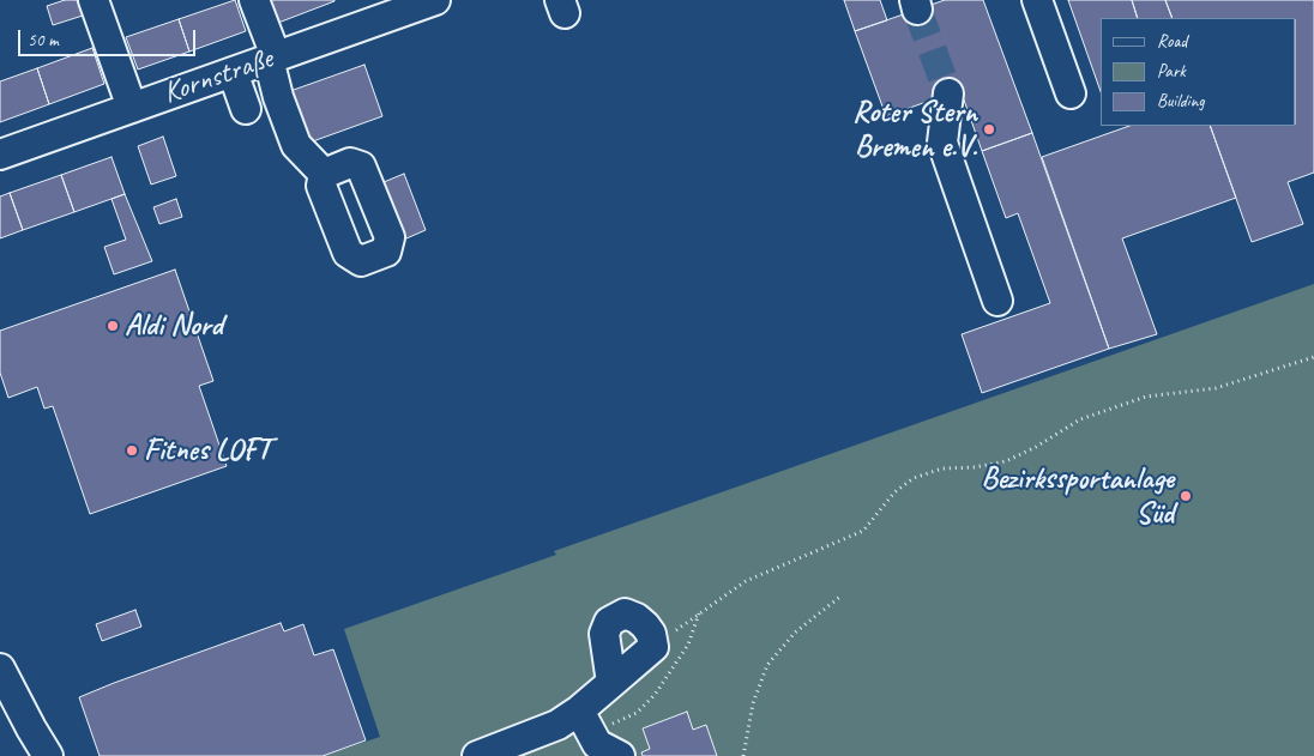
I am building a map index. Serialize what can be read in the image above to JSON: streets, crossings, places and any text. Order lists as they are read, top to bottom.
{
  "streets": {
    "street": ["Kornstraße"]
  },
  "places": [
    "Roter Stern Bremen e.V.",
    "Aldi Nord",
    "Fitnes LOFT",
    "Bezirkssportanlage Süd"
  ],
  "legend": ["Road", "Park", "Building"],
  "scale_bar": "50 m"
}
